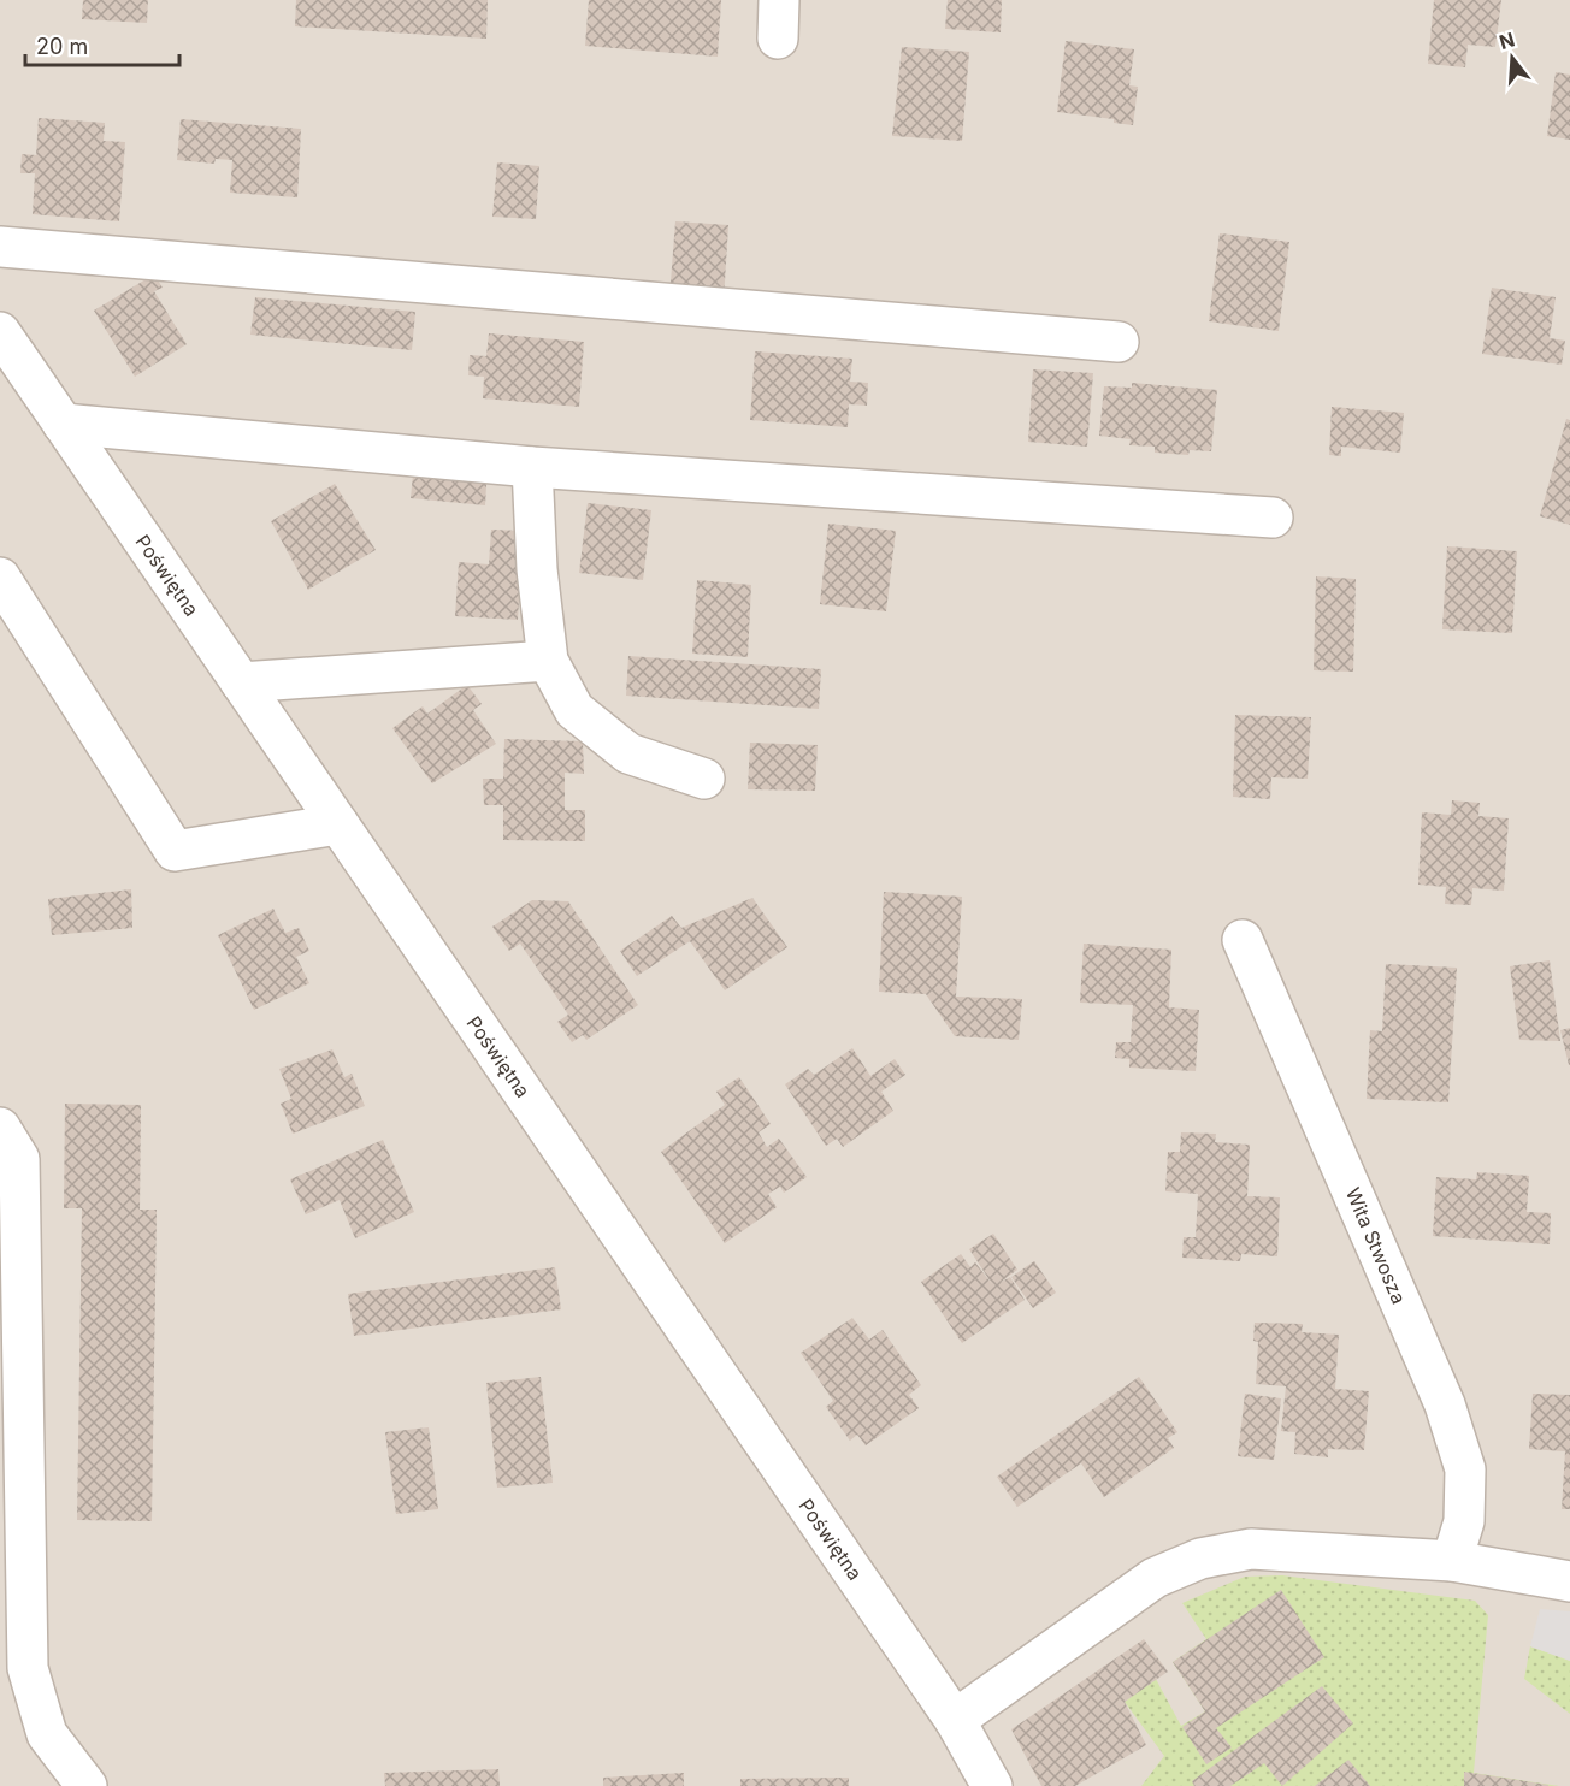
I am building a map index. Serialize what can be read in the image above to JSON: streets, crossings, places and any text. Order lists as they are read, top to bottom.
{
  "streets": {
    "street": ["Poświętna", "Wita Stwosza"]
  },
  "scale_bar": "20 m",
  "north": "top"
}
